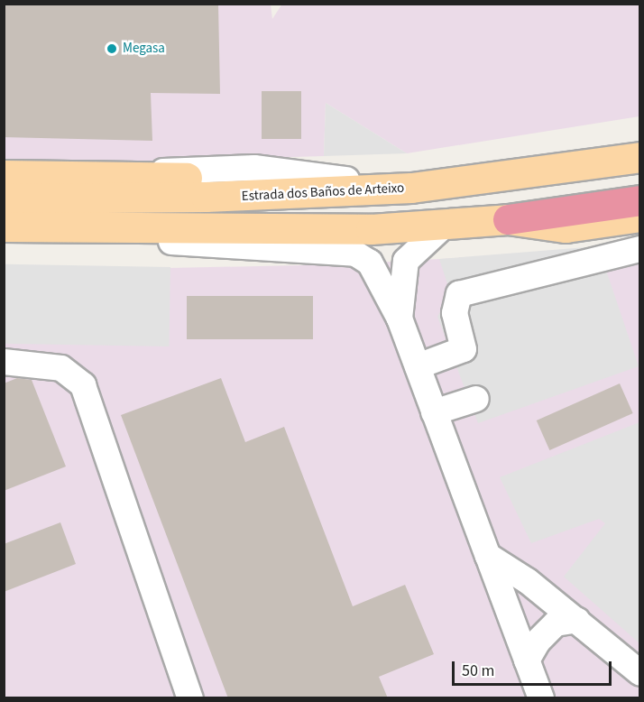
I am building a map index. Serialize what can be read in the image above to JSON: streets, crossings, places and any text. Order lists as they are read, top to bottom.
{
  "streets": {
    "main road": ["Estrada dos Baños de Arteixo"]
  },
  "places": ["Megasa"],
  "scale_bar": "50 m"
}
